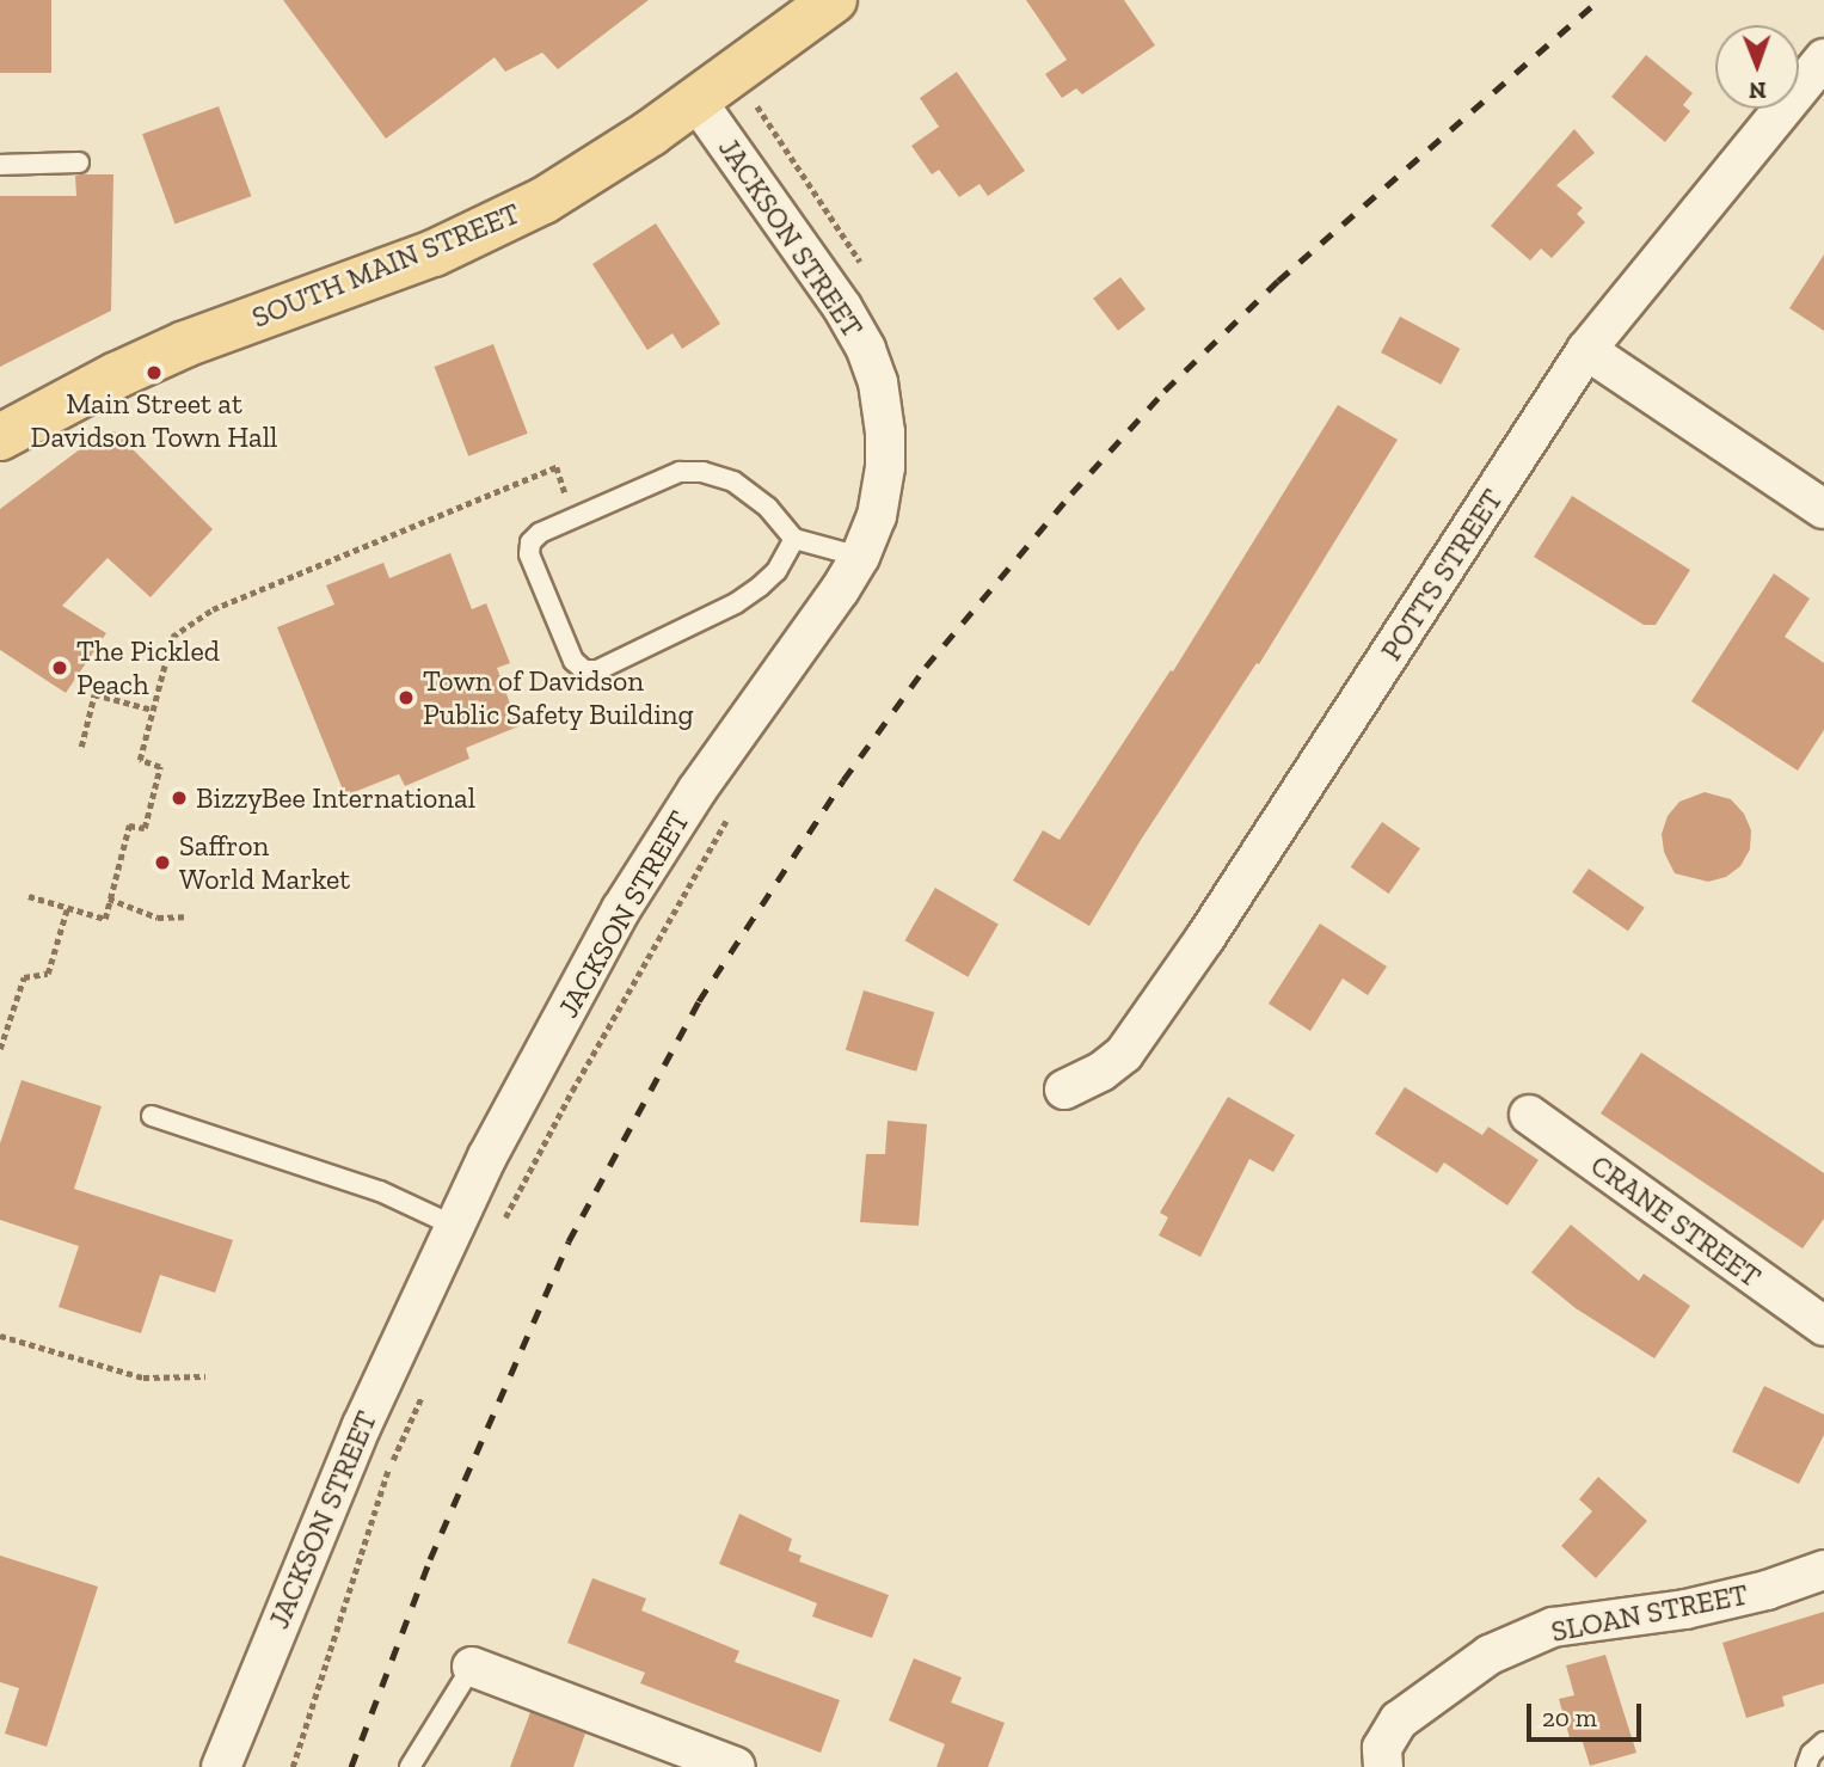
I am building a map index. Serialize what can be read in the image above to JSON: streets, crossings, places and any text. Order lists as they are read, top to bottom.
{
  "streets": {
    "main road": ["SOUTH MAIN STREET"],
    "street": [
      "JACKSON STREET",
      "POTTS STREET",
      "CRANE STREET",
      "SLOAN STREET"
    ]
  },
  "crossings": [
    ["JACKSON STREET", "SOUTH MAIN STREET"]
  ],
  "places": [
    "Main Street at Davidson Town Hall",
    "The Pickled Peach",
    "Town of Davidson Public Safety Building",
    "BizzyBee International",
    "Saffron World Market"
  ],
  "scale_bar": "20 m",
  "north": "bottom"
}
